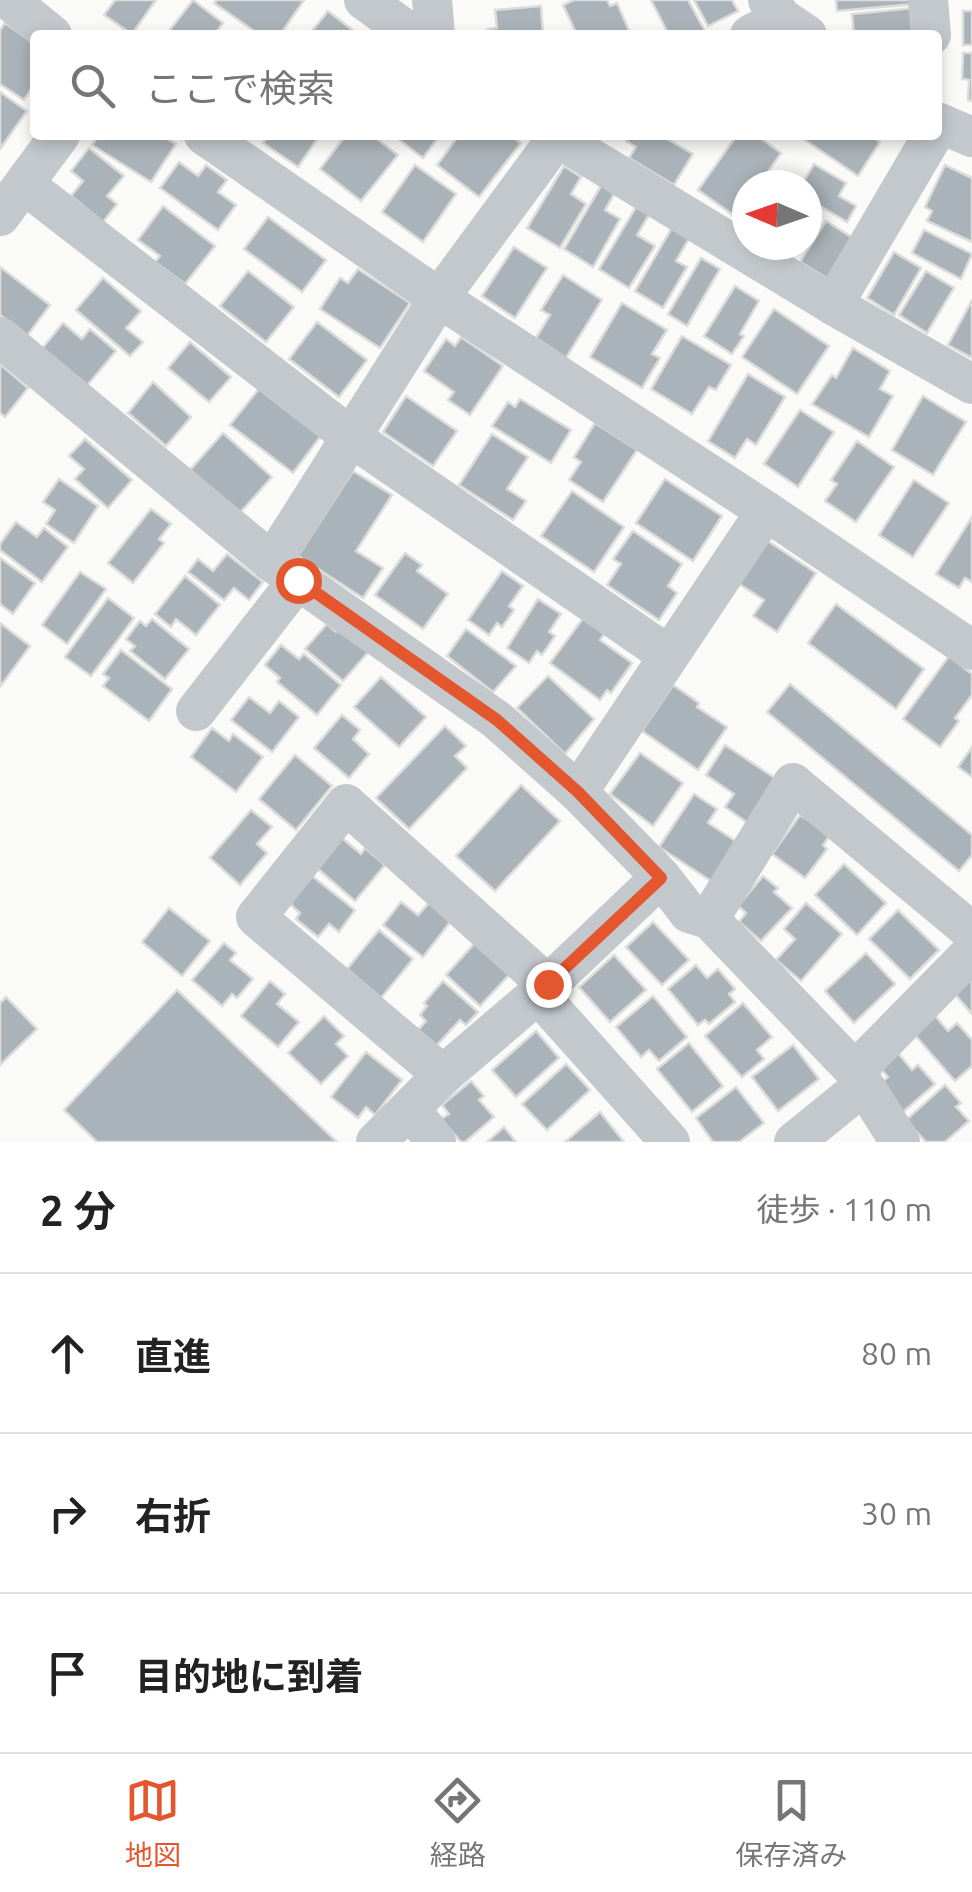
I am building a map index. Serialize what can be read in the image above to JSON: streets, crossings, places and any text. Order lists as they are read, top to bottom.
{
  "north": "left",
  "page": {
    "search": "ここで検索",
    "heading": ["2 分", "徒歩 · 110 m"],
    "list": [
      ["直進", "80 m"],
      ["右折", "30 m"],
      "目的地に到着"
    ],
    "nav": ["地図", "経路", "保存済み"]
  }
}
